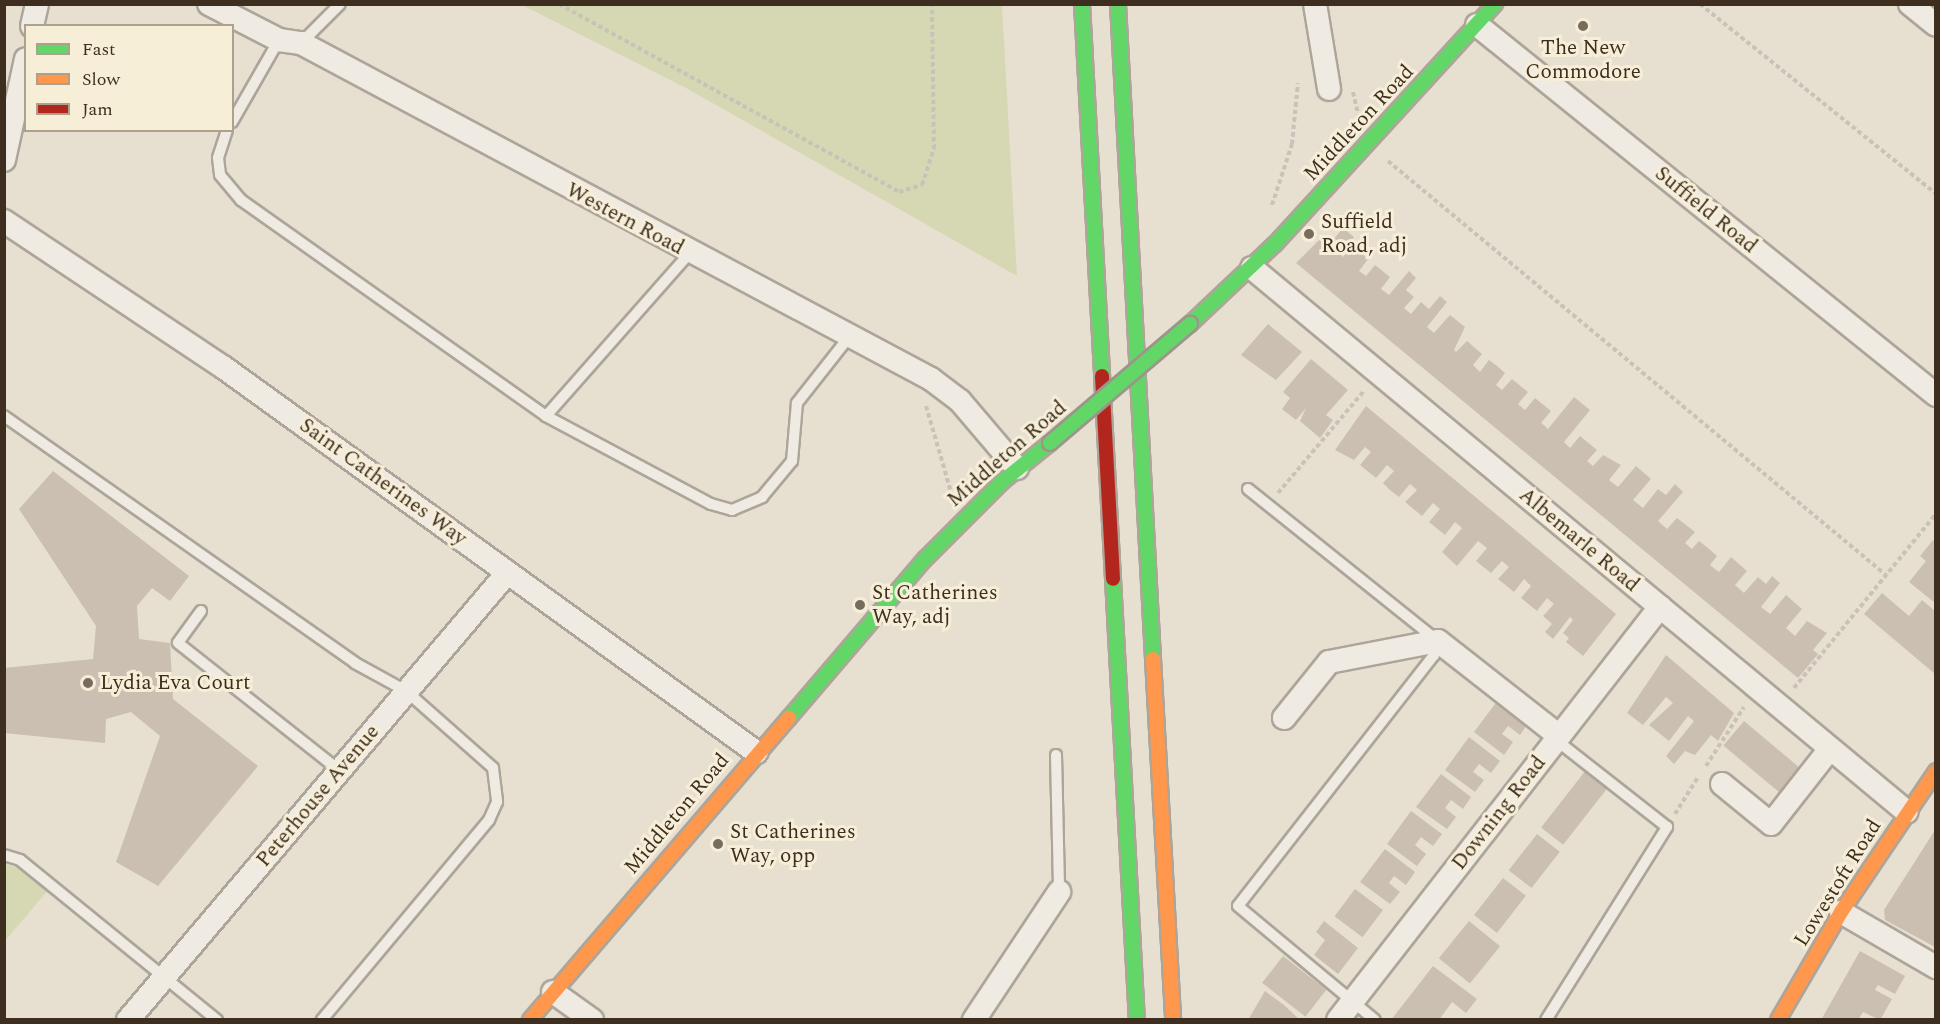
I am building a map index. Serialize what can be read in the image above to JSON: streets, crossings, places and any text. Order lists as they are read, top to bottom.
{
  "streets": {
    "main road": ["Middleton Road", "Lowestoft Road"],
    "street": [
      "Suffield Road",
      "Western Road",
      "Saint Catherines Way",
      "Albemarle Road",
      "Peterhouse Avenue",
      "Downing Road"
    ]
  },
  "crossings": [
    ["Middleton Road", "Suffield Road"],
    ["Middleton Road", "Western Road"],
    ["Middleton Road", "Saint Catherines Way"],
    ["Middleton Road", "Albemarle Road"],
    ["Saint Catherines Way", "Peterhouse Avenue"],
    ["Albemarle Road", "Downing Road"],
    ["Albemarle Road", "Lowestoft Road"]
  ],
  "places": [
    "The New Commodore",
    "Suffield Road, adj",
    "St Catherines Way, adj",
    "Lydia Eva Court",
    "St Catherines Way, opp"
  ],
  "legend": ["Fast", "Slow", "Jam"]
}
